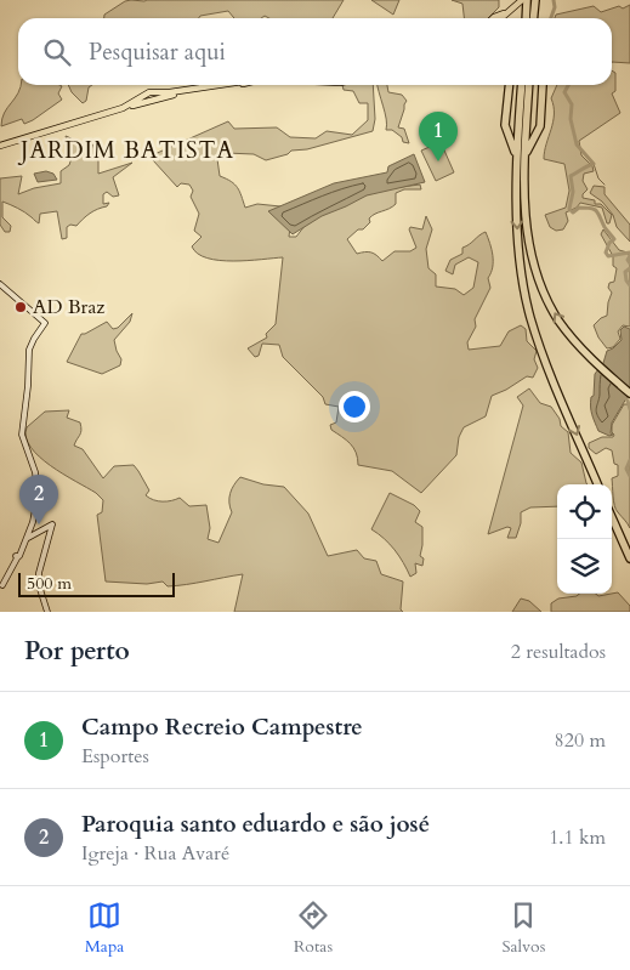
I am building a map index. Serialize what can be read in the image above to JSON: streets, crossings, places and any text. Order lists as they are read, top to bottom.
{
  "districts": ["JARDIM BATISTA"],
  "places": ["AD Braz"],
  "scale_bar": "500 m",
  "page": {
    "search": "Pesquisar aqui",
    "pins": ["1", "2"],
    "scale": "500 m",
    "heading": ["Por perto", "2 resultados"],
    "list": [
      {
        "mark": "1",
        "name": "Campo Recreio Campestre",
        "note": "Esportes",
        "value": "820 m"
      },
      {
        "mark": "2",
        "name": "Paroquia santo eduardo e são josé",
        "note": "Igreja · Rua Avaré",
        "value": "1.1 km"
      }
    ],
    "nav": ["Mapa", "Rotas", "Salvos"]
  }
}
